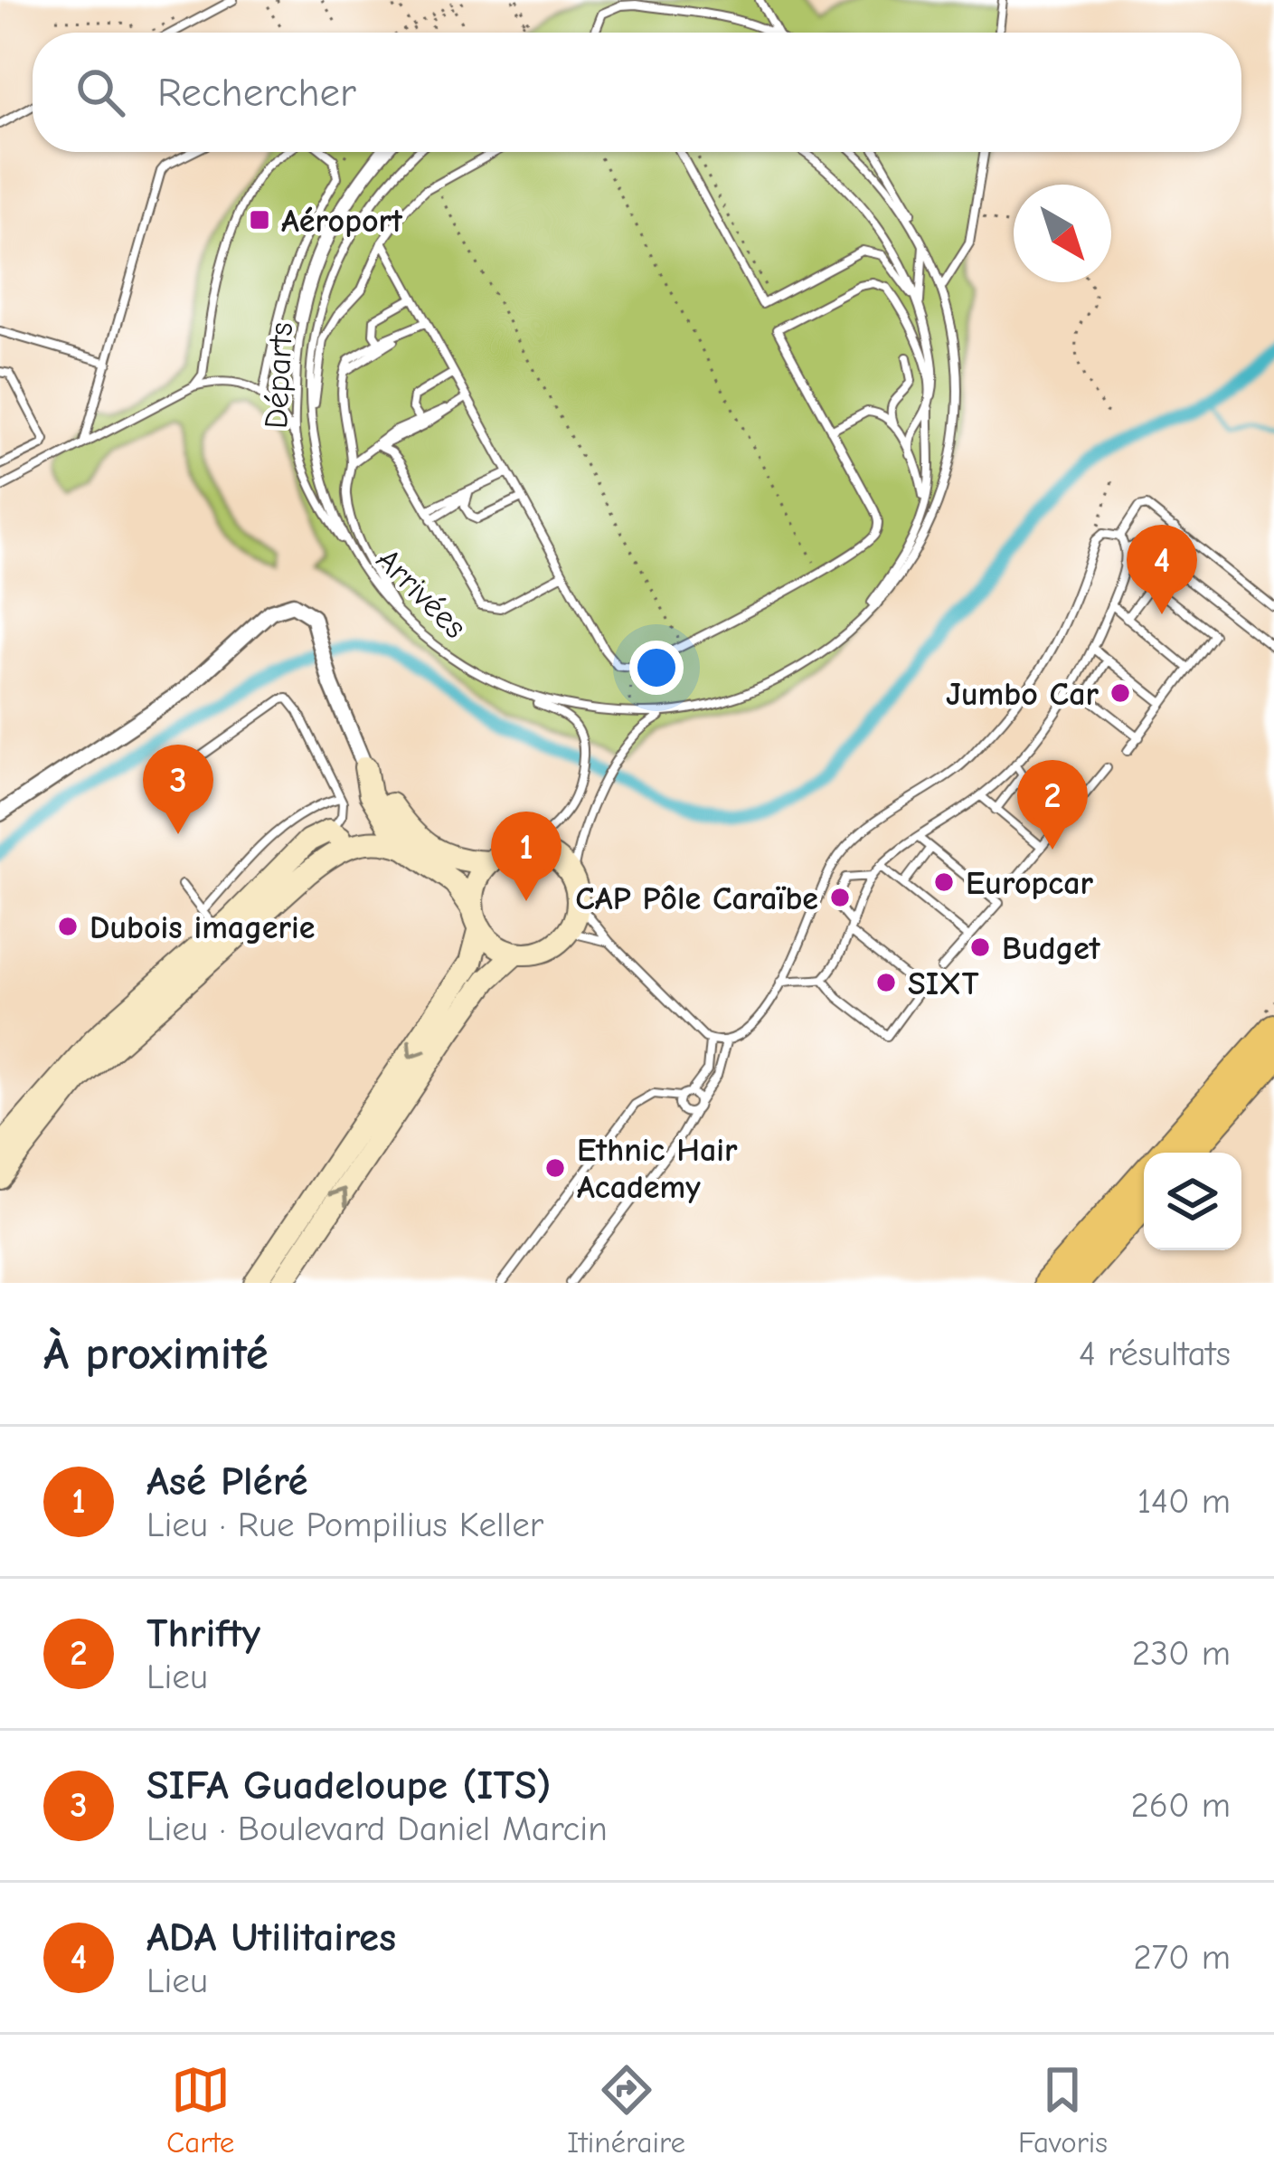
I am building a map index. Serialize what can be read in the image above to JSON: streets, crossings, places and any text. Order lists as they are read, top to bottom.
{
  "streets": {
    "lane": ["Départs", "Arrivées"]
  },
  "crossings": [
    ["Départs", "Arrivées"]
  ],
  "places": {
    "transit": ["Aéroport"],
    "other": [
      "Jumbo Car",
      "Europcar",
      "CAP Pôle Caraïbe",
      "Dubois imagerie",
      "Budget",
      "SIXT",
      "Ethnic Hair Academy"
    ]
  },
  "north": "bottom right",
  "page": {
    "search": "Rechercher",
    "pins": [
      "4",
      "3",
      "2",
      "1"
    ],
    "heading": ["À proximité", "4 résultats"],
    "list": [
      {
        "mark": "1",
        "name": "Asé Pléré",
        "note": "Lieu · Rue Pompilius Keller",
        "value": "140 m"
      },
      {
        "mark": "2",
        "name": "Thrifty",
        "note": "Lieu",
        "value": "230 m"
      },
      {
        "mark": "3",
        "name": "SIFA Guadeloupe (ITS)",
        "note": "Lieu · Boulevard Daniel Marcin",
        "value": "260 m"
      },
      {
        "mark": "4",
        "name": "ADA Utilitaires",
        "note": "Lieu",
        "value": "270 m"
      }
    ],
    "nav": ["Carte", "Itinéraire", "Favoris"]
  }
}
